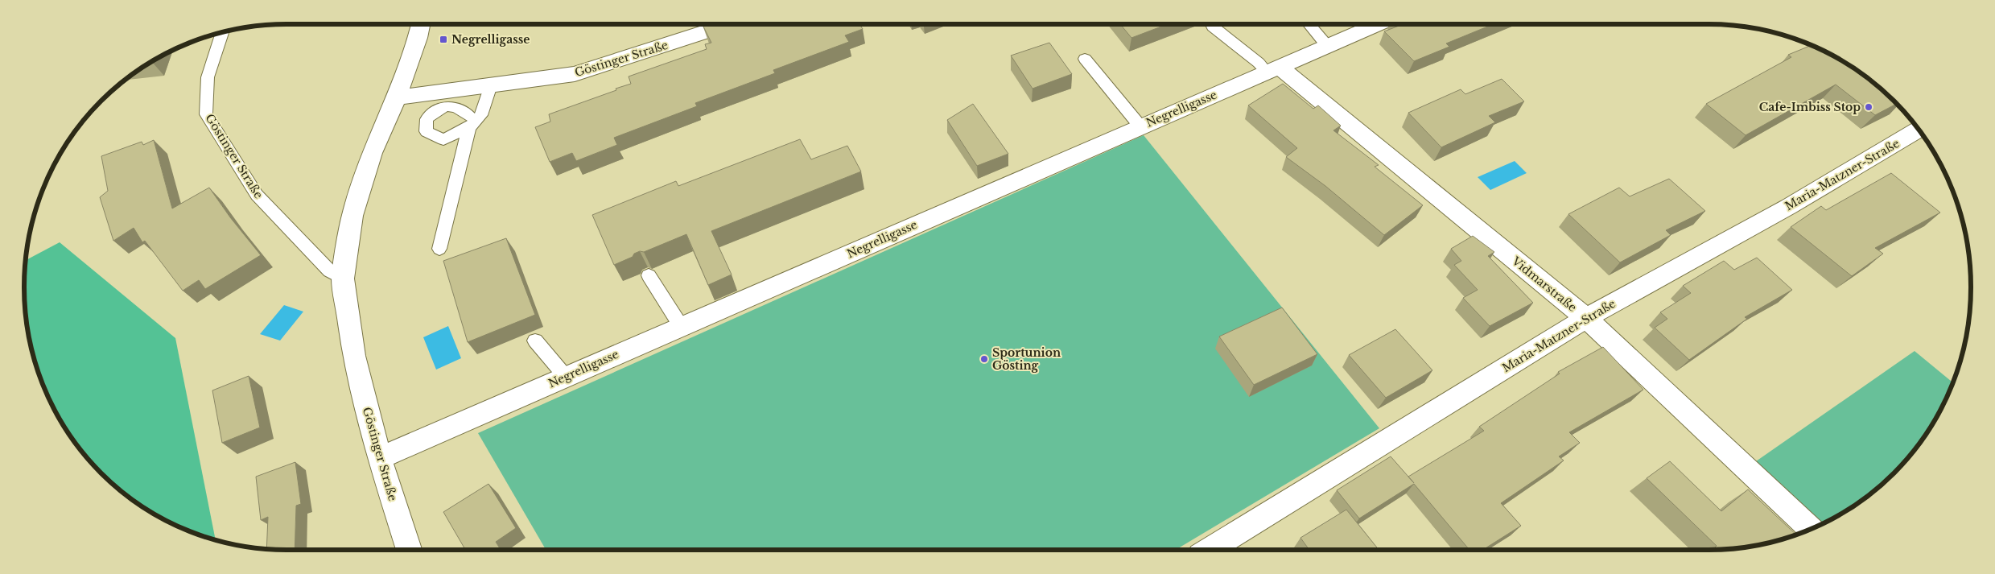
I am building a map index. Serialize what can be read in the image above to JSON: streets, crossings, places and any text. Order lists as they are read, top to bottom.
{
  "streets": {
    "street": [
      "Göstinger Straße",
      "Negrelligasse",
      "Maria-Matzner-Straße",
      "Vidmarstraße"
    ]
  },
  "crossings": [
    ["Göstinger Straße", "Negrelligasse"],
    ["Negrelligasse", "Vidmarstraße"],
    ["Maria-Matzner-Straße", "Vidmarstraße"]
  ],
  "places": {
    "transit": ["Negrelligasse"],
    "other": ["Cafe-Imbiss Stop", "Sportunion Gösting"]
  }
}
